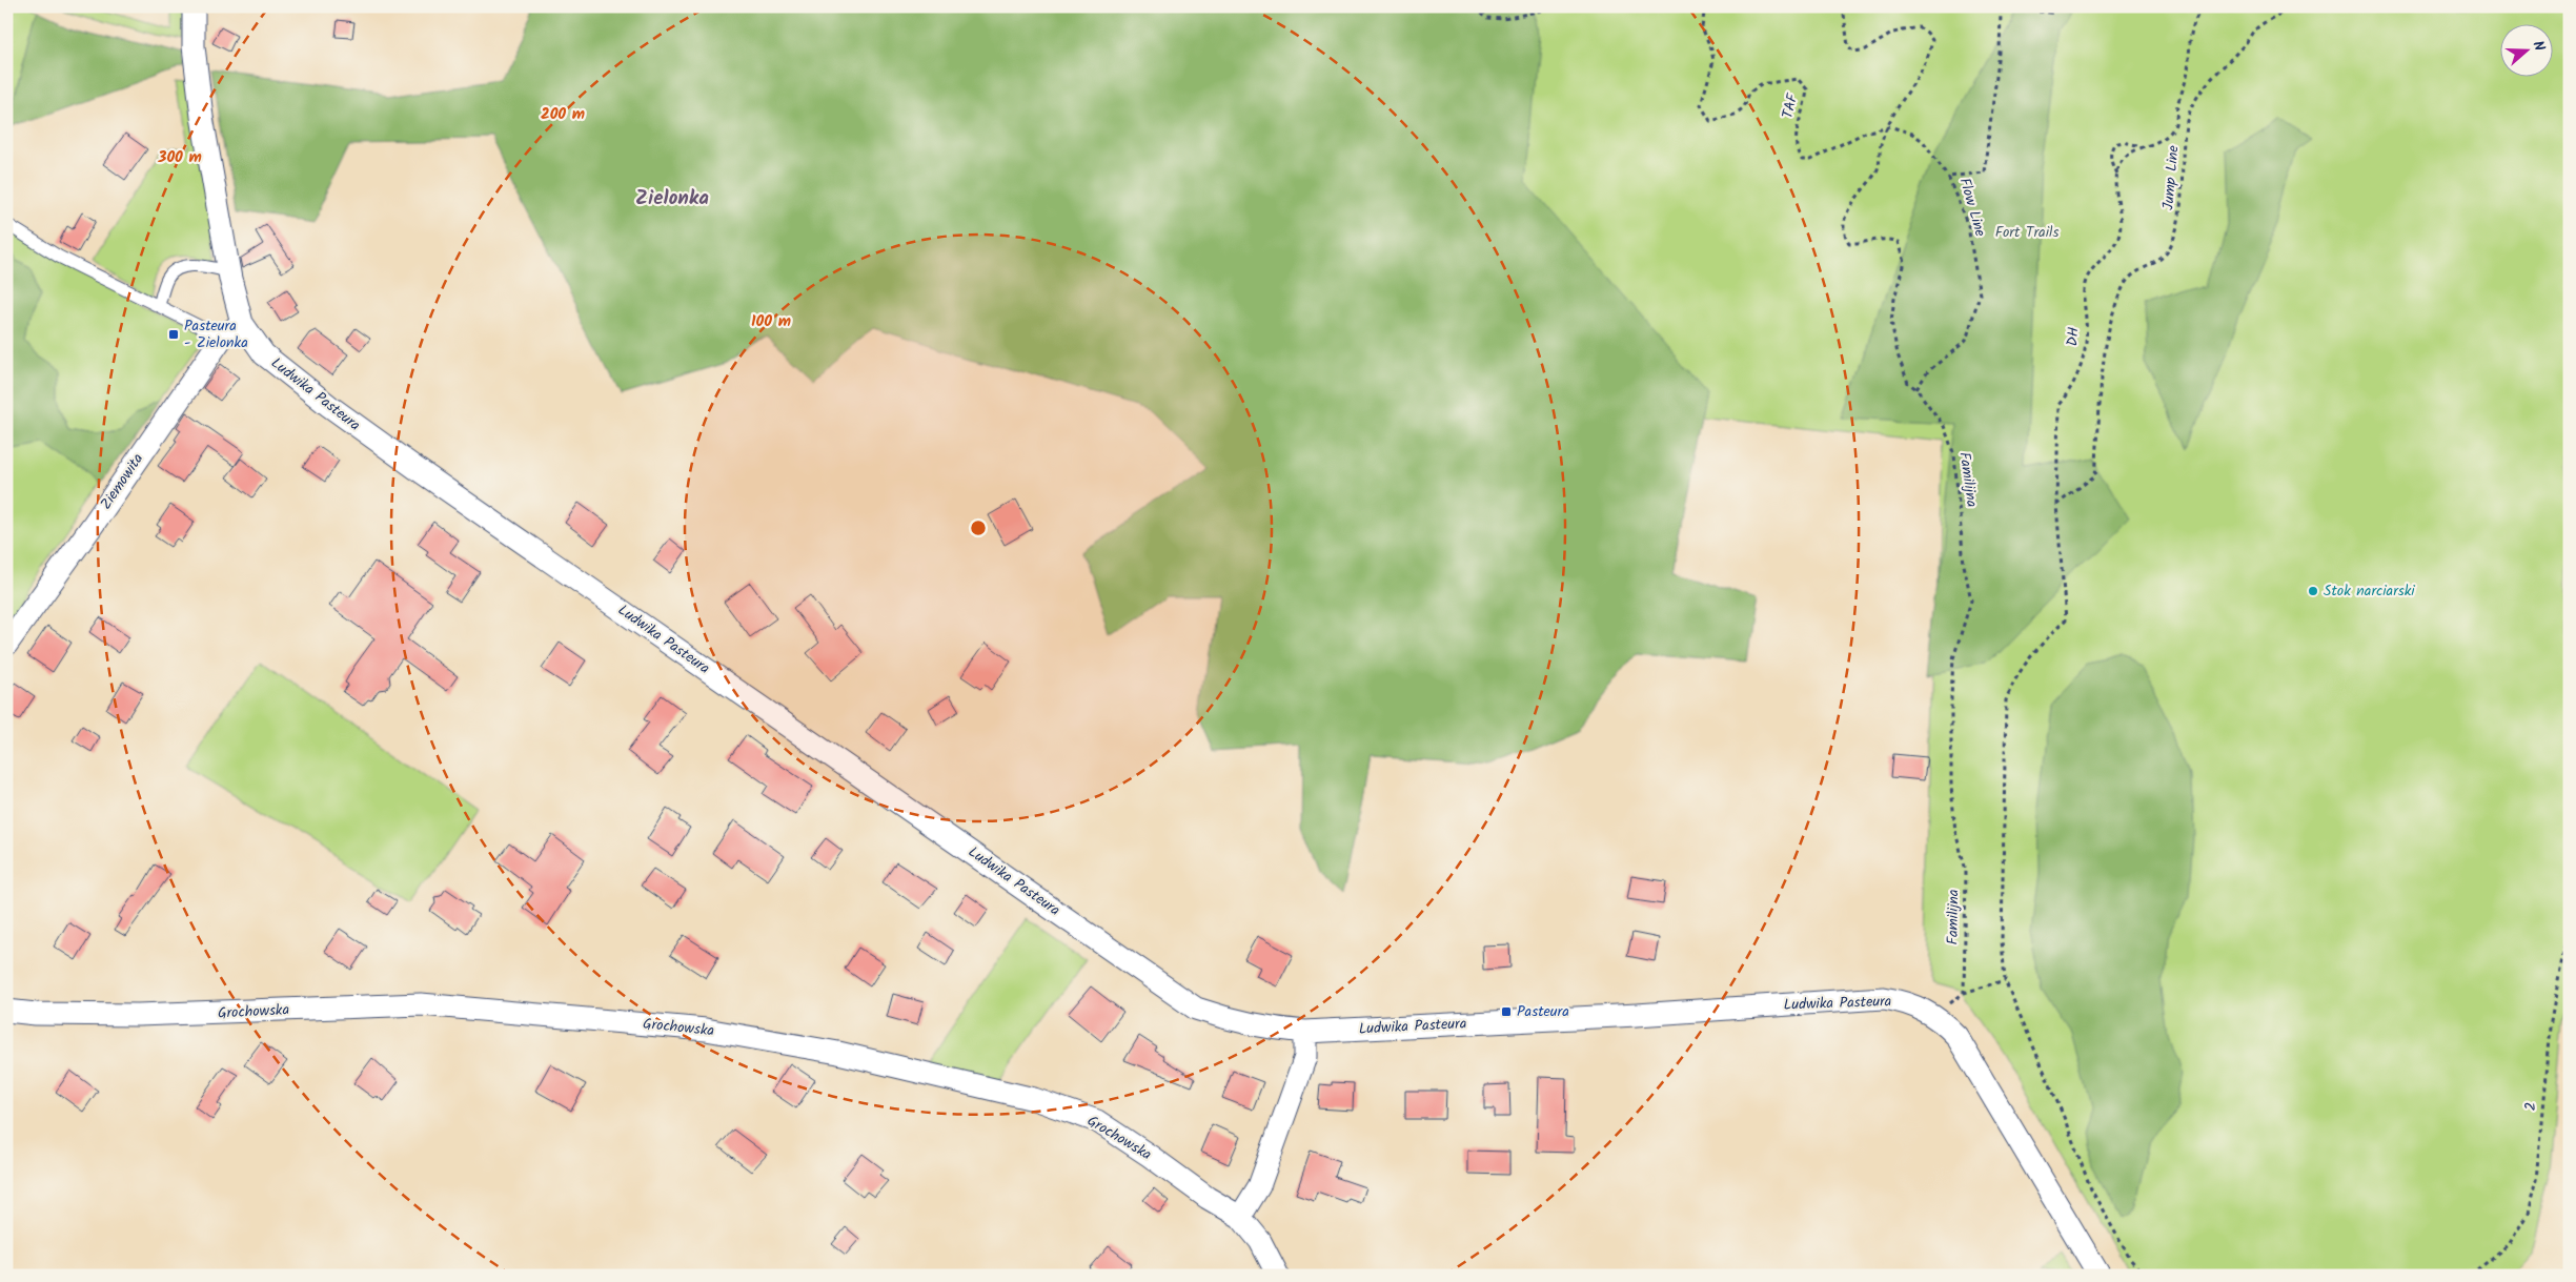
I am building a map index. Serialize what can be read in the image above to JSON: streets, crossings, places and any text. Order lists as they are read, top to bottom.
{
  "streets": {
    "street": ["Ludwika Pasteura", "Ziemowita", "Grochowska"],
    "path": [
      "TAF",
      "Jump Line",
      "Flow Line",
      "DH",
      "Familijna",
      "2"
    ]
  },
  "crossings": [
    ["TAF", "Familijna"],
    ["Jump Line", "DH"],
    ["Flow Line", "Familijna"],
    ["Ludwika Pasteura", "Ziemowita"]
  ],
  "districts": ["Zielonka"],
  "parks": ["Fort Trails"],
  "places": {
    "transit": ["Pasteura - Zielonka", "Pasteura"],
    "other": ["Stok narciarski"]
  },
  "north": "right",
  "rings": ["200 m", "300 m", "100 m"]
}
